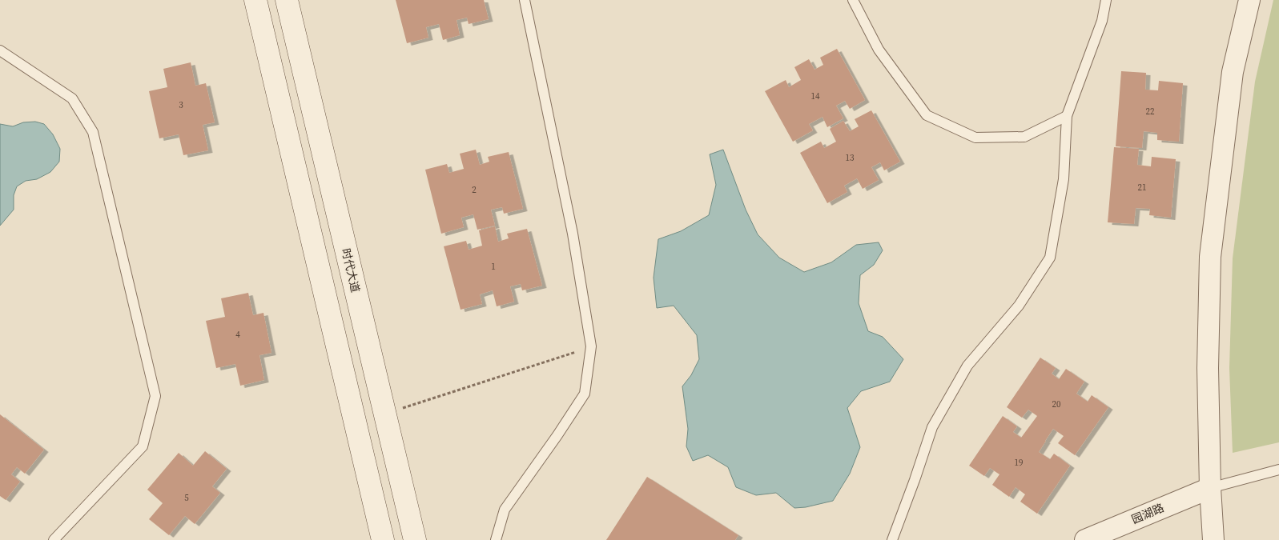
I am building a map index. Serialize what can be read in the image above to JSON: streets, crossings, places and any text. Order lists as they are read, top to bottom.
{
  "streets": {
    "main road": ["时代大道"],
    "street": ["园湖路"]
  },
  "house_numbers": [
    "14",
    "3",
    "22",
    "13",
    "21",
    "2",
    "1",
    "4",
    "20",
    "19",
    "5"
  ]
}
